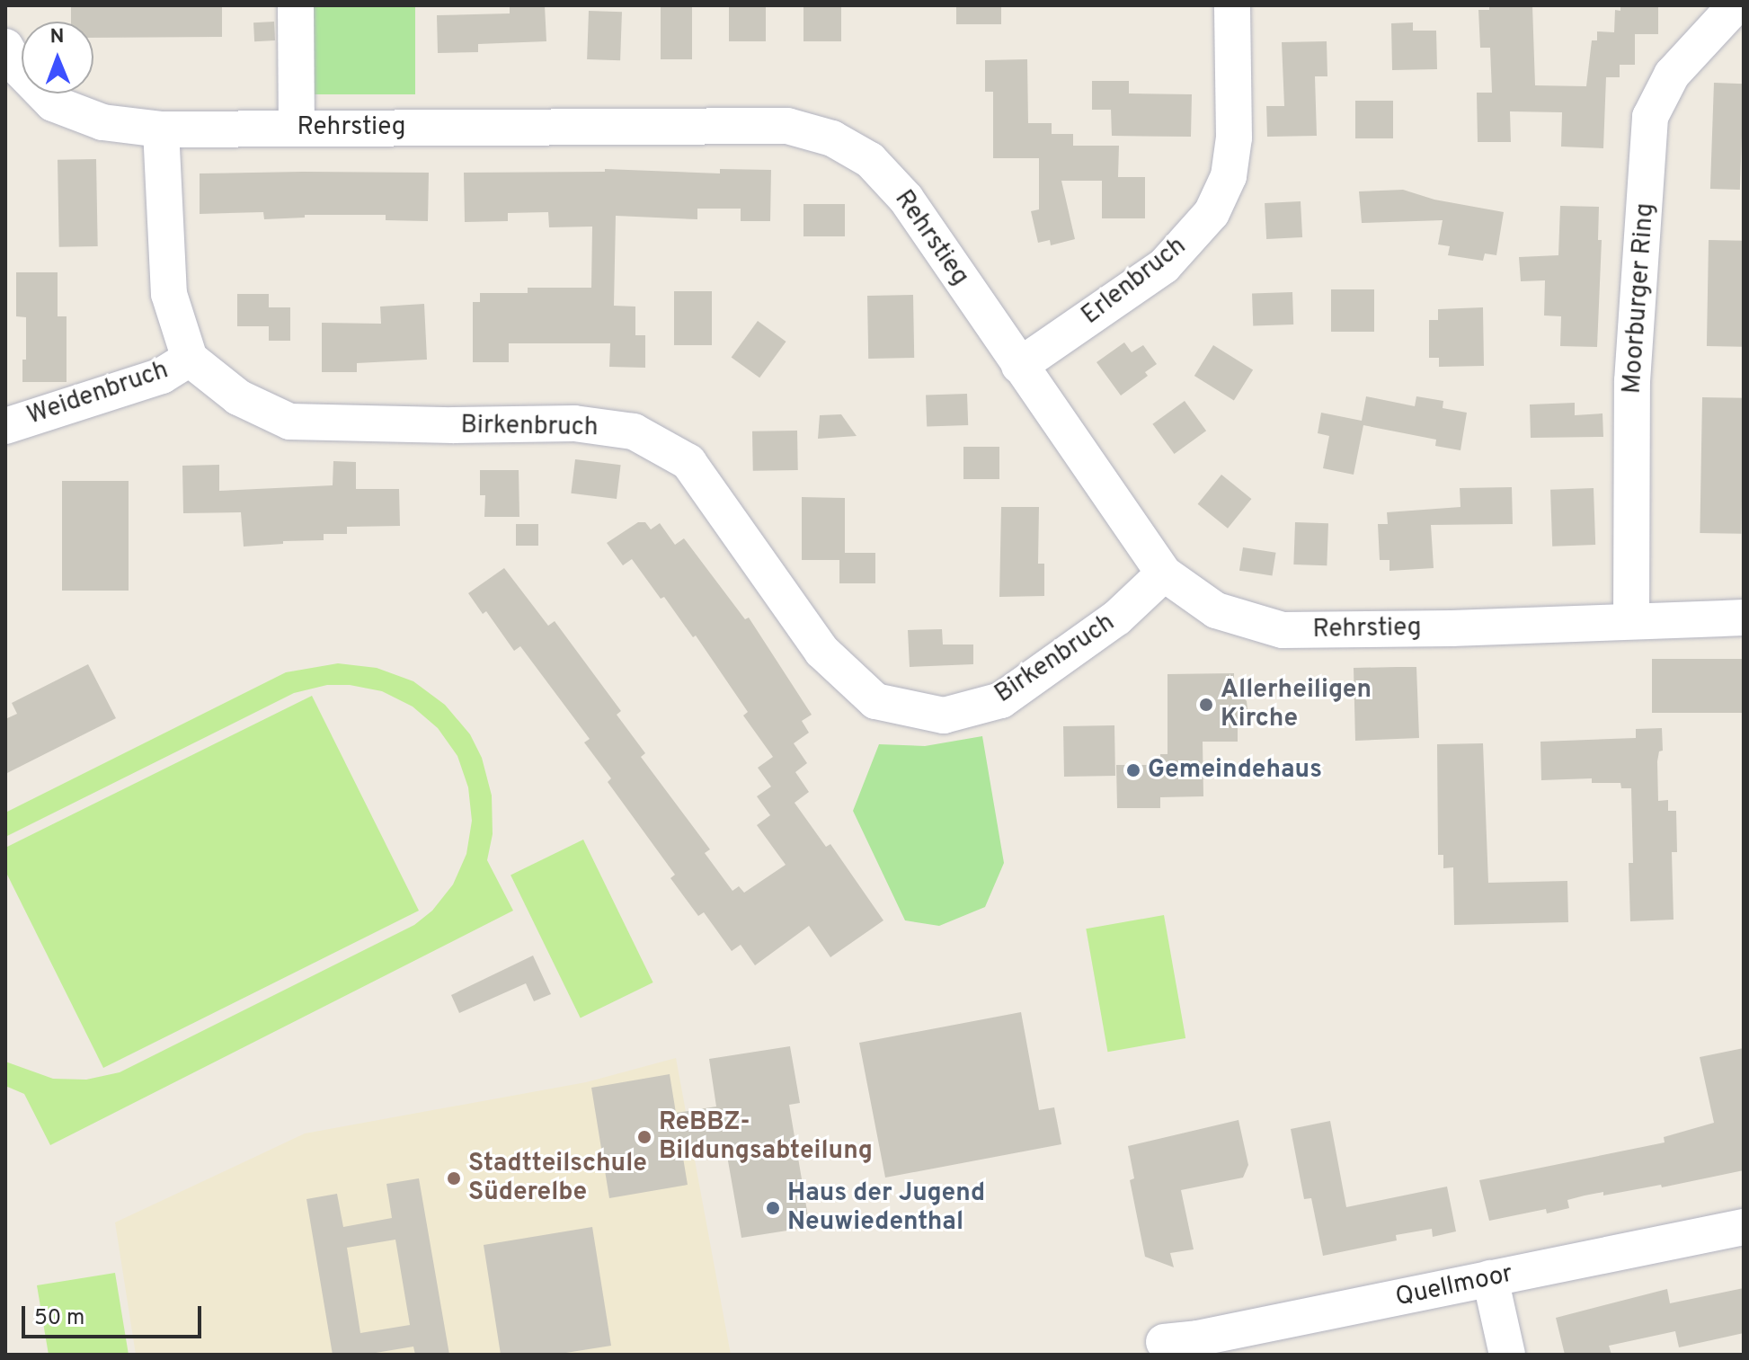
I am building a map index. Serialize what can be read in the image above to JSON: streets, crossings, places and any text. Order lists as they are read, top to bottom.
{
  "streets": {
    "street": [
      "Rehrstieg",
      "Erlenbruch",
      "Moorburger Ring",
      "Weidenbruch",
      "Birkenbruch",
      "Quellmoor"
    ]
  },
  "crossings": [
    ["Rehrstieg", "Erlenbruch"],
    ["Rehrstieg", "Moorburger Ring"],
    ["Rehrstieg", "Birkenbruch"],
    ["Weidenbruch", "Birkenbruch"]
  ],
  "places": [
    "Allerheiligen Kirche",
    "Gemeindehaus",
    "ReBBZ- Bildungsabteilung",
    "Stadtteilschule Süderelbe",
    "Haus der Jugend Neuwiedenthal"
  ],
  "scale_bar": "50 m",
  "north": "top"
}
